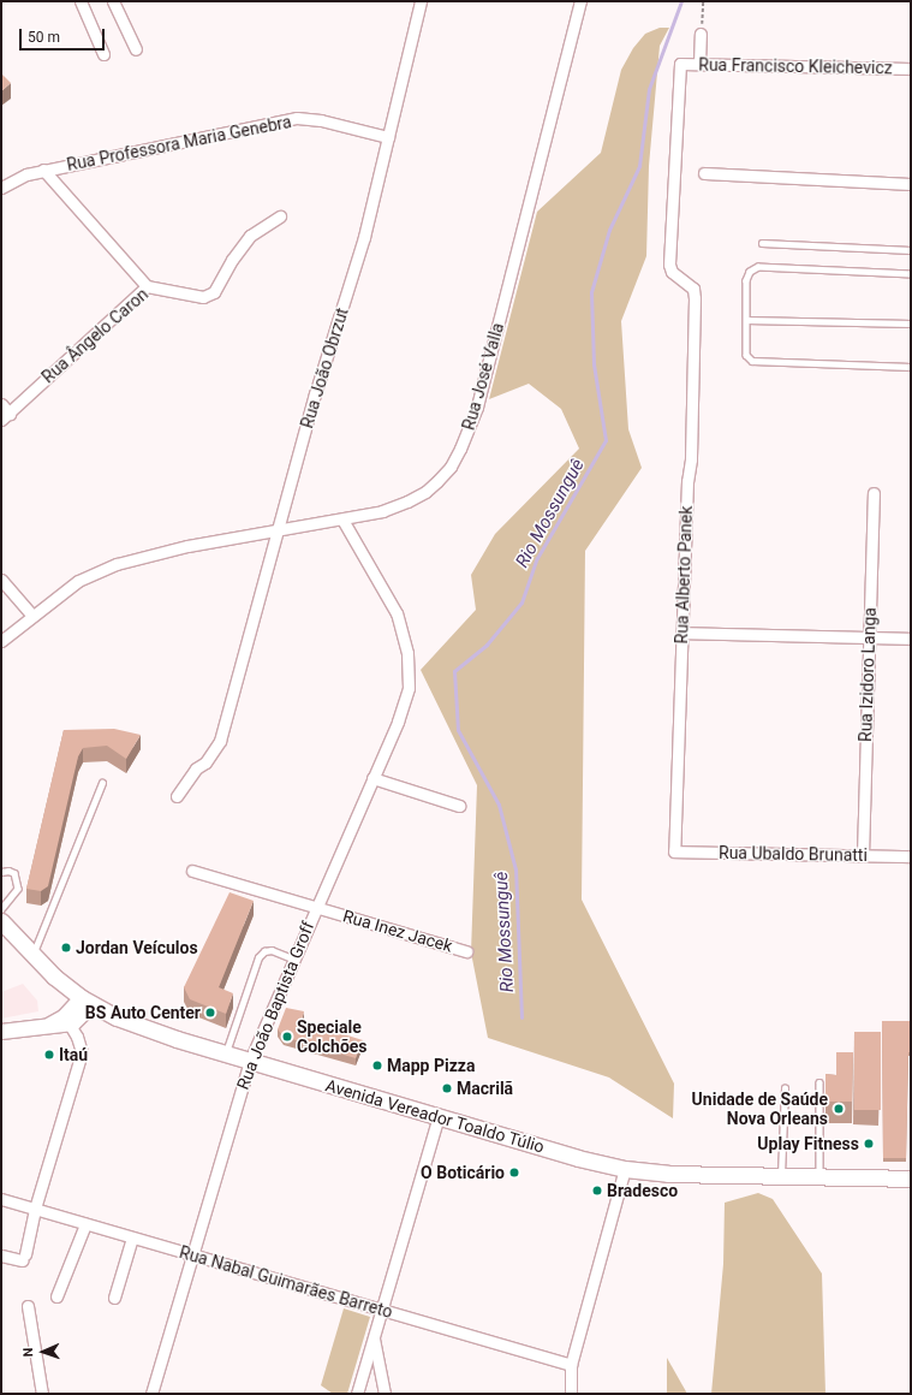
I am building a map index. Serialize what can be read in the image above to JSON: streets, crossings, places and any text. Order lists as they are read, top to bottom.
{
  "streets": {
    "main road": ["Avenida Vereador Toaldo Túlio"],
    "street": [
      "Rua Francisco Kleichevicz",
      "Rua Professora Maria Genebra",
      "Rua Ângelo Caron",
      "Rua João Obrzut",
      "Rua José Valla",
      "Rua Alberto Panek",
      "Rua Izidoro Langa",
      "Rua Ubaldo Brunatti",
      "Rua Inez Jacek",
      "Rua João Baptista Groff",
      "Rua Nabal Guimarães Barreto"
    ]
  },
  "crossings": [
    ["Rua Francisco Kleichevicz", "Rua Alberto Panek"],
    ["Rua Professora Maria Genebra", "Rua João Obrzut"],
    ["Rua João Obrzut", "Rua José Valla"],
    ["Rua José Valla", "Rua João Baptista Groff"],
    ["Rua Alberto Panek", "Rua Ubaldo Brunatti"],
    ["Rua Izidoro Langa", "Rua Ubaldo Brunatti"],
    ["Rua Inez Jacek", "Rua João Baptista Groff"],
    ["Rua João Baptista Groff", "Avenida Vereador Toaldo Túlio"],
    ["Rua João Baptista Groff", "Rua Nabal Guimarães Barreto"]
  ],
  "water": ["Rio Mossunguê"],
  "places": [
    "Jordan Veículos",
    "BS Auto Center",
    "Speciale Colchões",
    "Itaú",
    "Mapp Pizza",
    "Macrilã",
    "Unidade de Saúde Nova Orleans",
    "Uplay Fitness",
    "O Boticário",
    "Bradesco"
  ],
  "scale_bar": "50 m",
  "north": "left"
}
